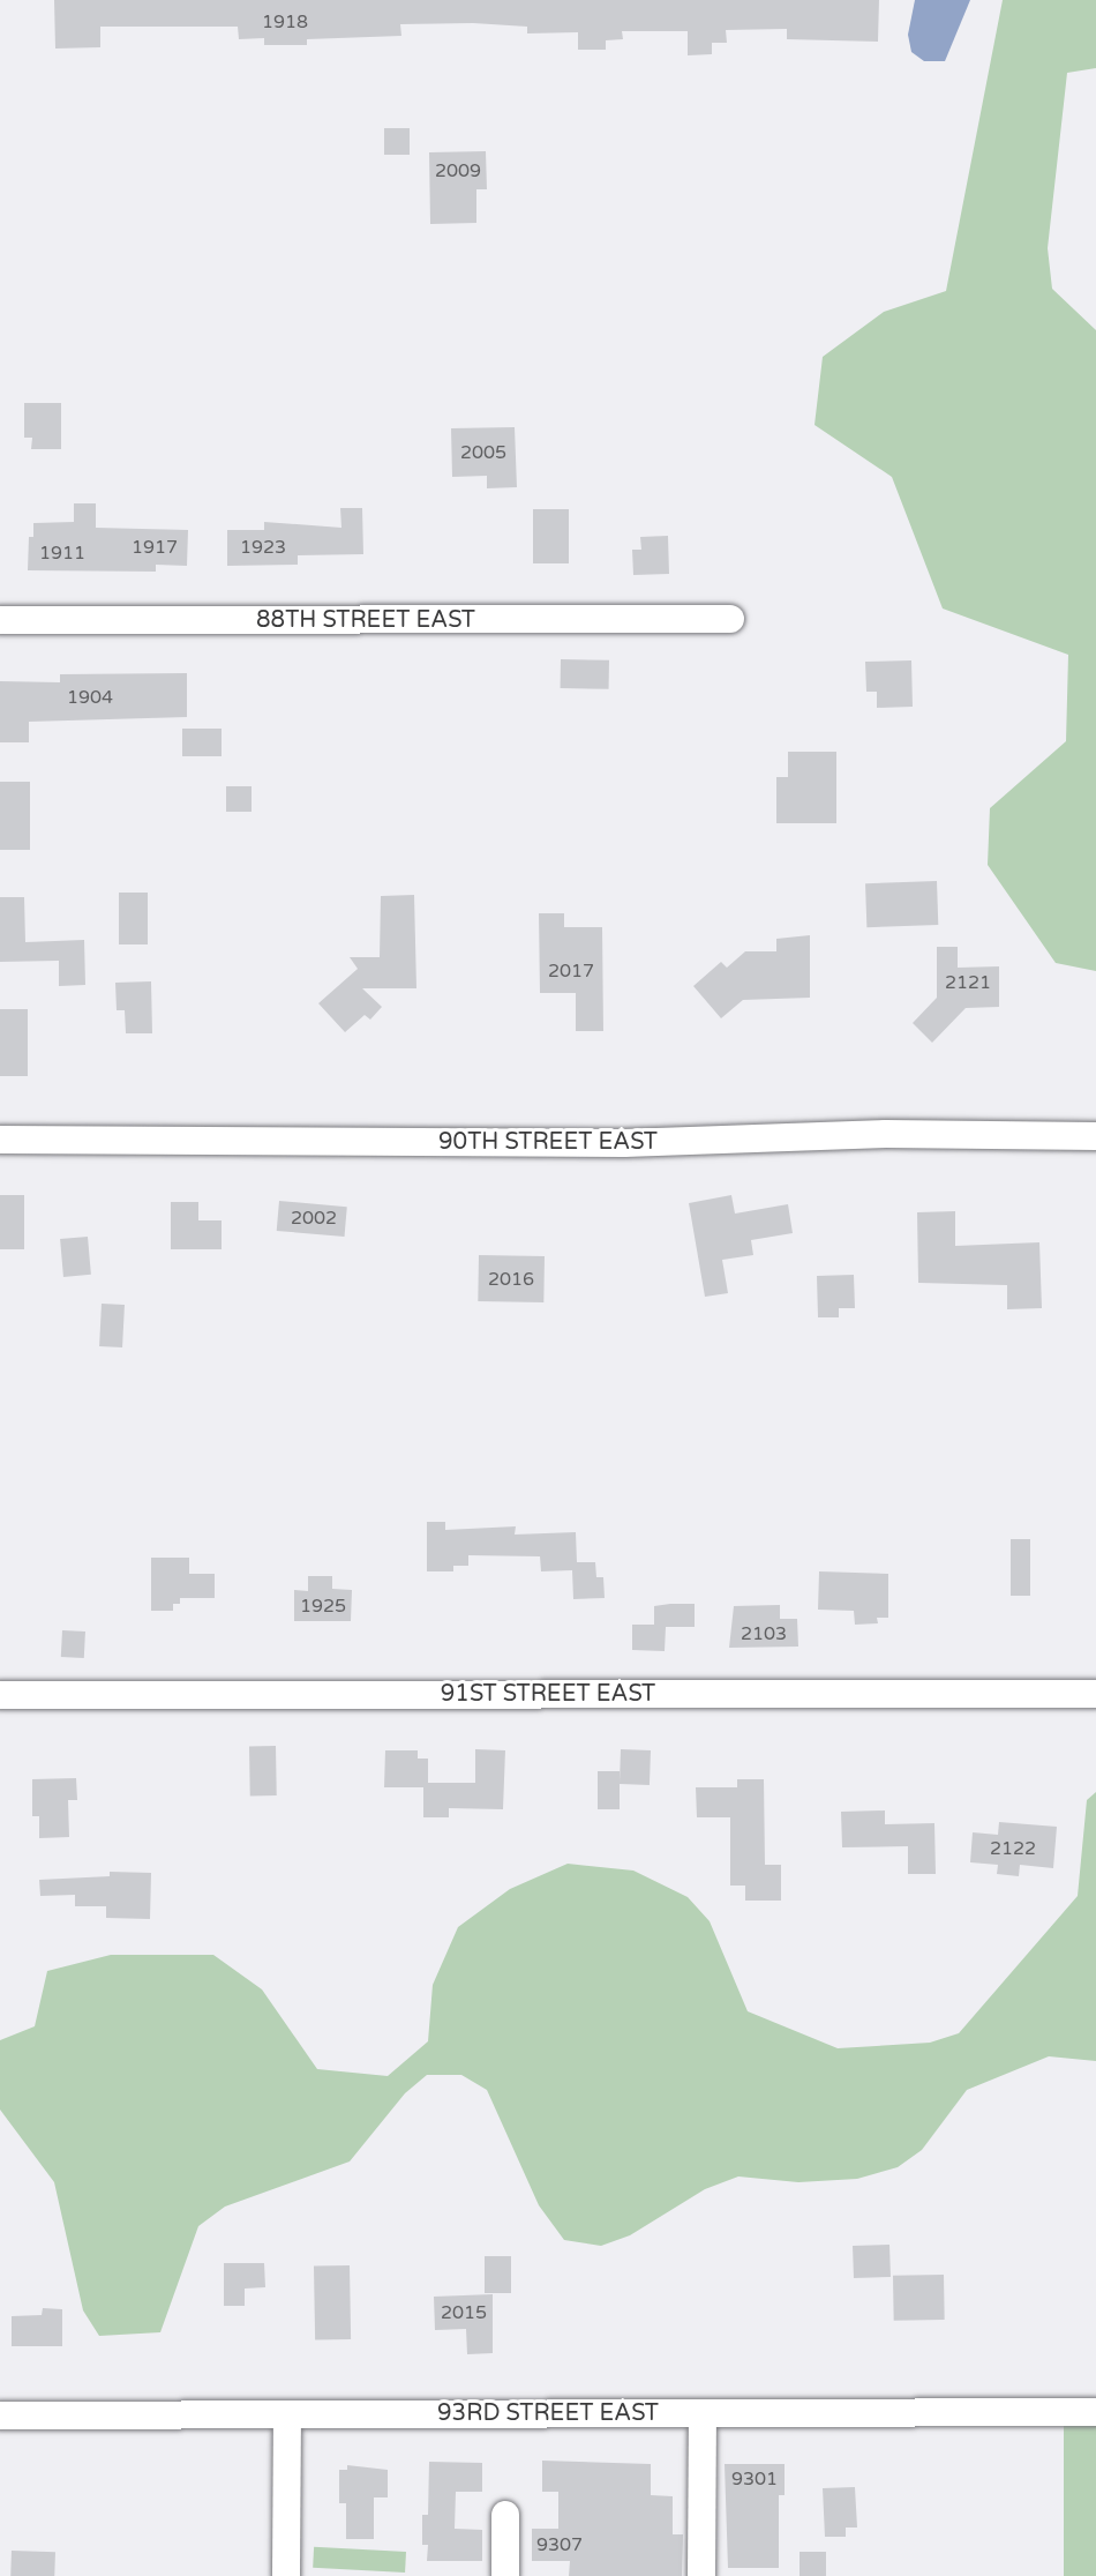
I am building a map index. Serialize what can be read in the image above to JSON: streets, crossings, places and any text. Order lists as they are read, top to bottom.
{
  "streets": {
    "street": [
      "88TH STREET EAST",
      "90TH STREET EAST",
      "91ST STREET EAST",
      "93RD STREET EAST"
    ]
  },
  "house_numbers": [
    "1918",
    "2009",
    "2005",
    "1917",
    "1923",
    "1911",
    "1904",
    "2017",
    "2121",
    "2002",
    "2016",
    "1925",
    "2103",
    "2122",
    "2015",
    "9301",
    "9307"
  ]
}
